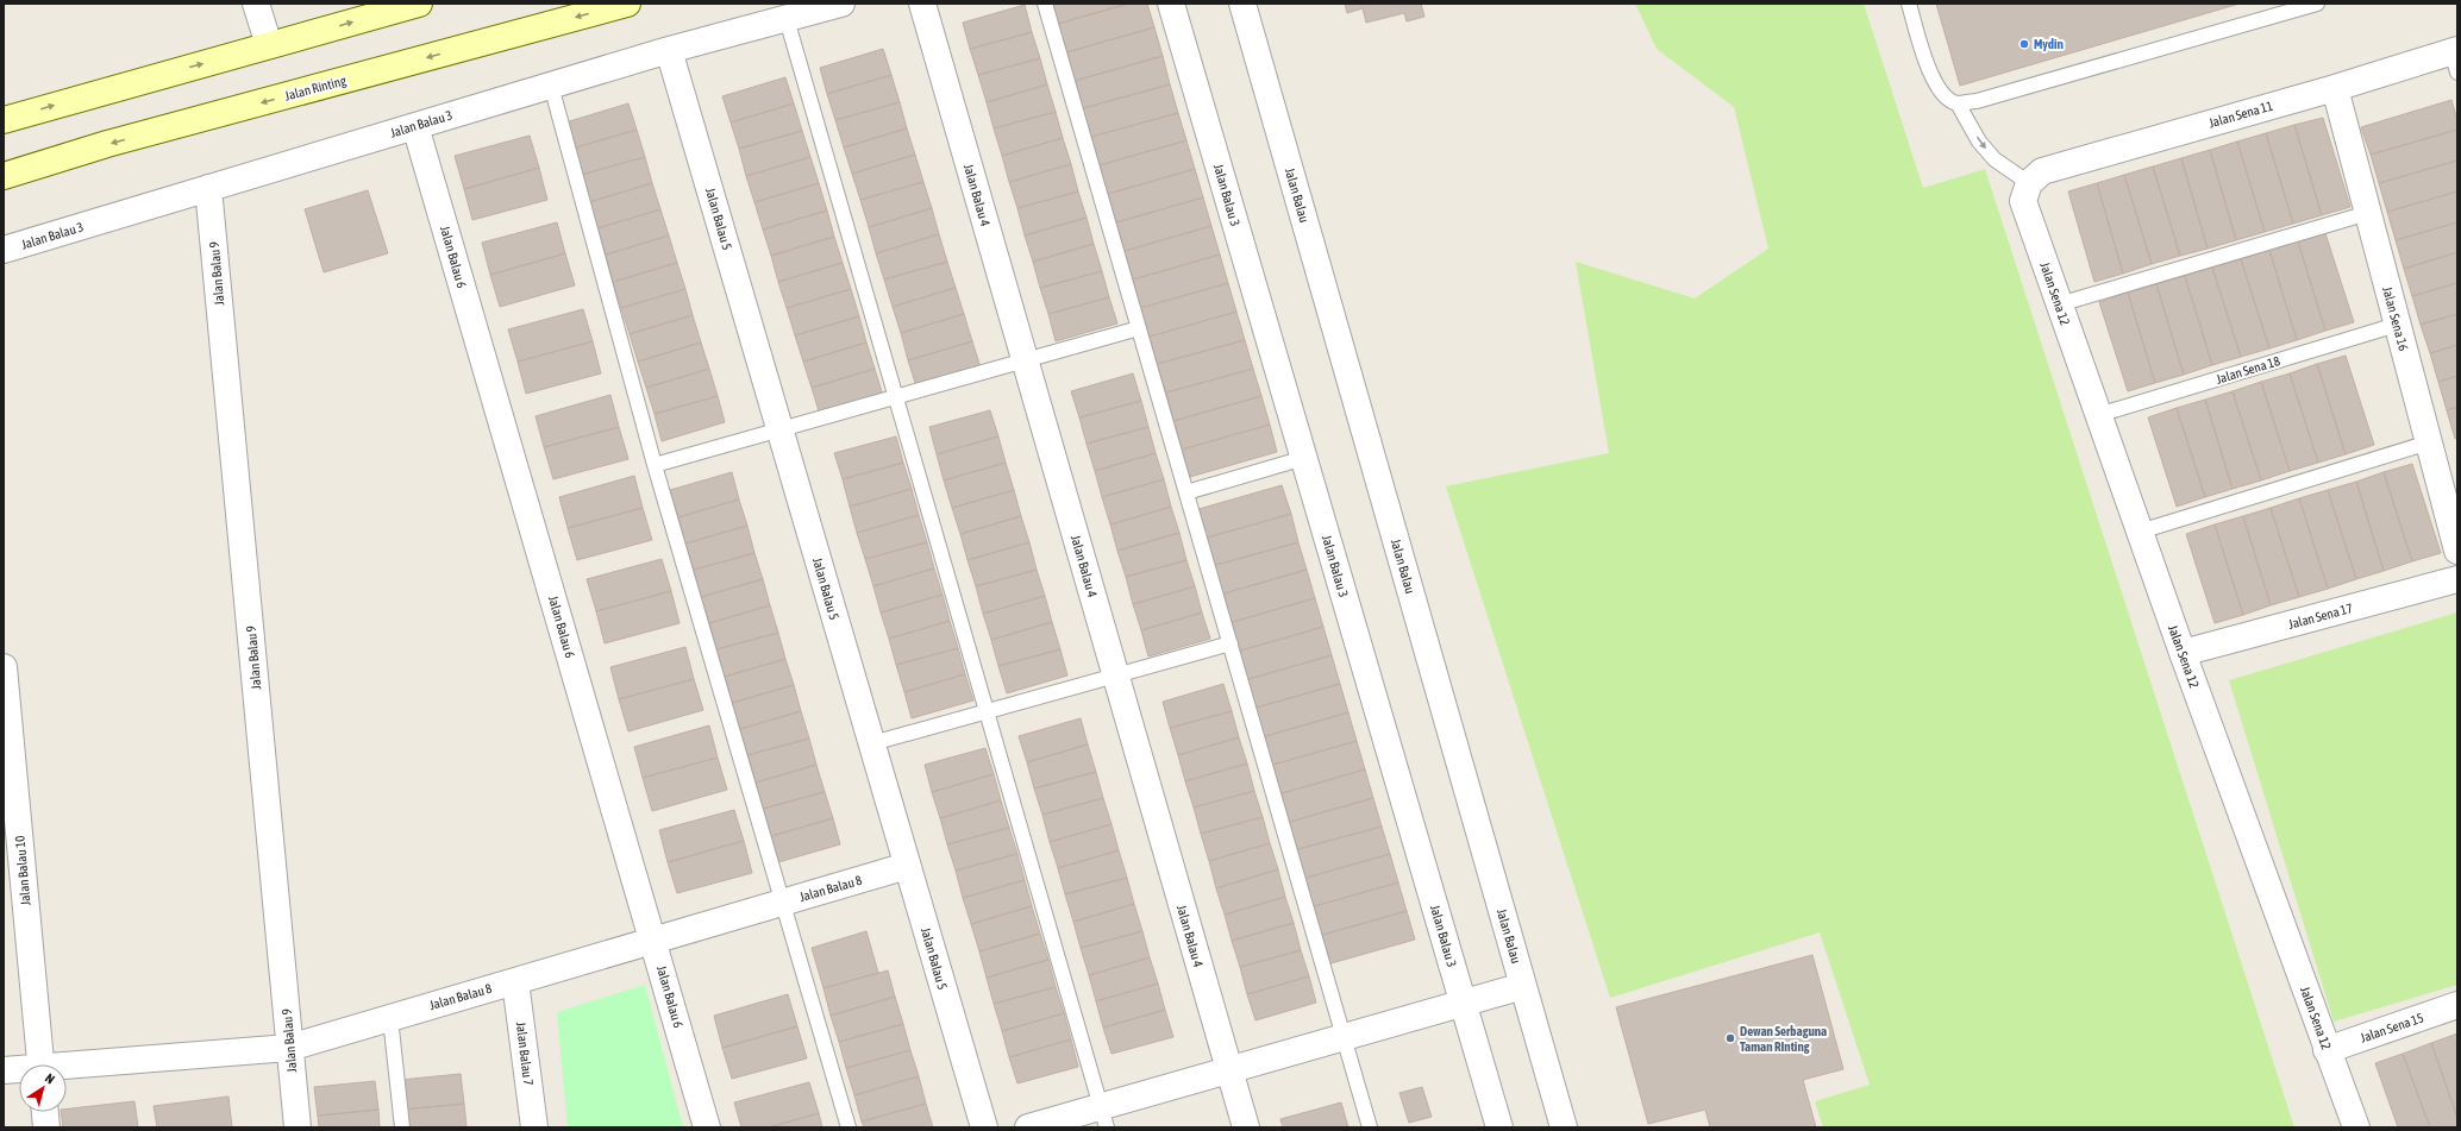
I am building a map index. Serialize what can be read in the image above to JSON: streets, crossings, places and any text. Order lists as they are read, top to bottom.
{
  "streets": {
    "main road": ["Jalan Rinting"],
    "street": [
      "Jalan Sena 11",
      "Jalan Balau 3",
      "Jalan Balau 4",
      "Jalan Balau",
      "Jalan Balau 5",
      "Jalan Balau 6",
      "Jalan Balau 9",
      "Jalan Sena 12",
      "Jalan Sena 16",
      "Jalan Sena 17",
      "Jalan Balau 10",
      "Jalan Balau 8",
      "Jalan Sena 15",
      "Jalan Balau 7"
    ],
    "lane": ["Jalan Sena 18"]
  },
  "crossings": [
    ["Jalan Sena 11", "Jalan Sena 12"],
    ["Jalan Sena 11", "Jalan Sena 16"],
    ["Jalan Balau 3", "Jalan Balau 5"],
    ["Jalan Balau 3", "Jalan Balau 6"],
    ["Jalan Balau 3", "Jalan Balau 9"],
    ["Jalan Balau 5", "Jalan Balau 8"],
    ["Jalan Balau 6", "Jalan Balau 8"],
    ["Jalan Balau 9", "Jalan Balau 8"],
    ["Jalan Sena 12", "Jalan Sena 18"],
    ["Jalan Sena 12", "Jalan Sena 17"],
    ["Jalan Sena 12", "Jalan Sena 15"],
    ["Jalan Sena 16", "Jalan Sena 18"],
    ["Jalan Balau 8", "Jalan Balau 7"]
  ],
  "places": ["Mydin", "Dewan Serbaguna Taman RInting"],
  "north": "top right"
}
